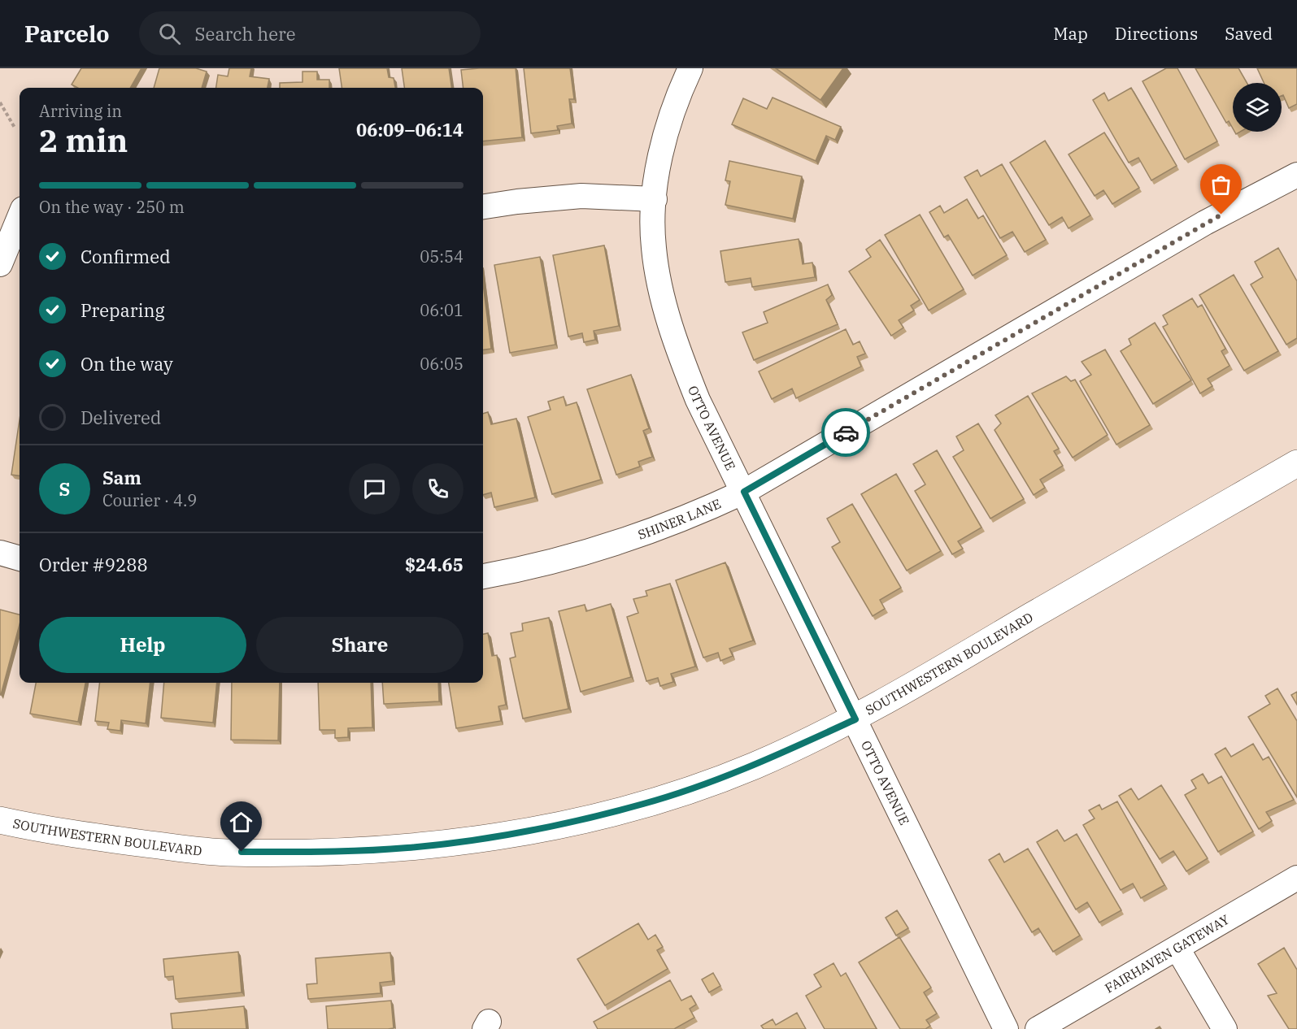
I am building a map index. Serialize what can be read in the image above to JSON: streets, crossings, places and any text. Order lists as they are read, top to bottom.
{
  "streets": {
    "street": [
      "OTTO AVENUE",
      "SHINER LANE",
      "SOUTHWESTERN BOULEVARD",
      "FAIRHAVEN GATEWAY"
    ]
  },
  "crossings": [
    ["OTTO AVENUE", "SHINER LANE"],
    ["OTTO AVENUE", "SOUTHWESTERN BOULEVARD"]
  ],
  "page": {
    "header": "Parcelo",
    "search": "Search here",
    "nav": ["Map", "Directions", "Saved"],
    "heading": ["2 min", "Arriving in", "06:09–06:14"],
    "panel": [
      "Sam",
      "Courier · 4.9",
      "Order #9288",
      "$24.65"
    ],
    "bar": "On the way · 250 m",
    "list": [
      ["Confirmed", "05:54"],
      ["Preparing", "06:01"],
      ["On the way", "06:05"],
      "Delivered"
    ],
    "round": "S",
    "buttons": ["Help", "Share"]
  }
}
